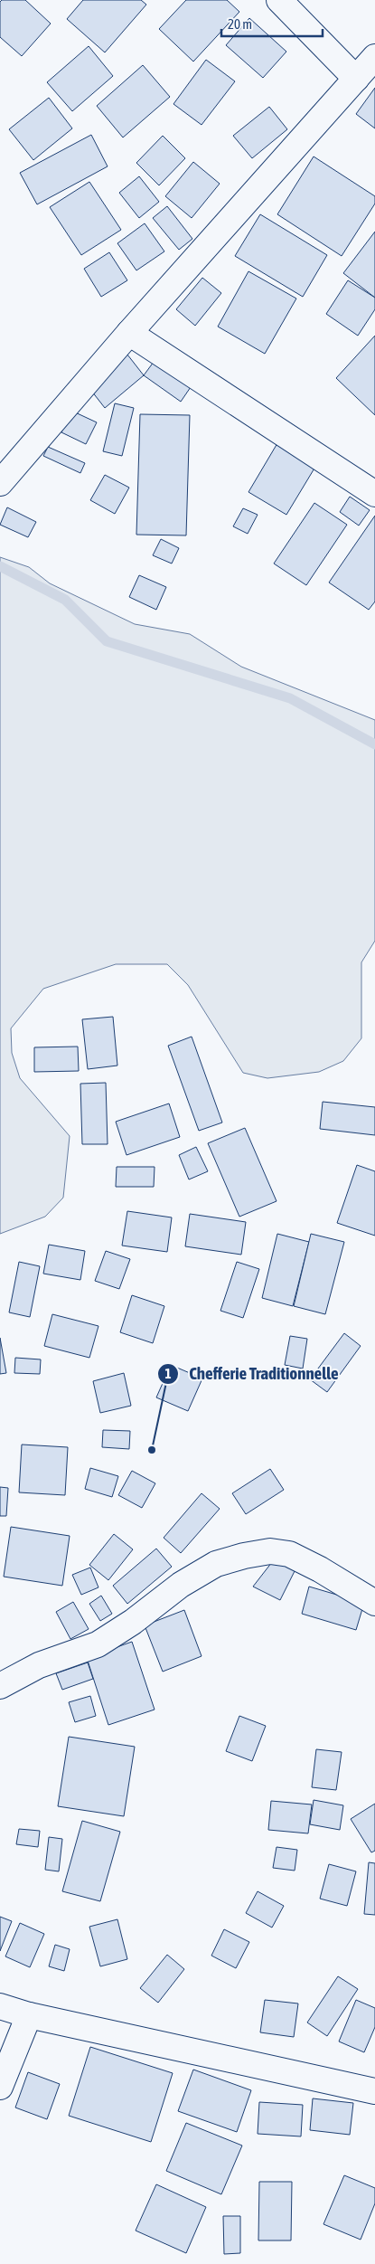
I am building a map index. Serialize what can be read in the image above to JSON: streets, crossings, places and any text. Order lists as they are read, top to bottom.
{
  "places": ["Chefferie Traditionnelle"],
  "scale_bar": "20 m"
}
